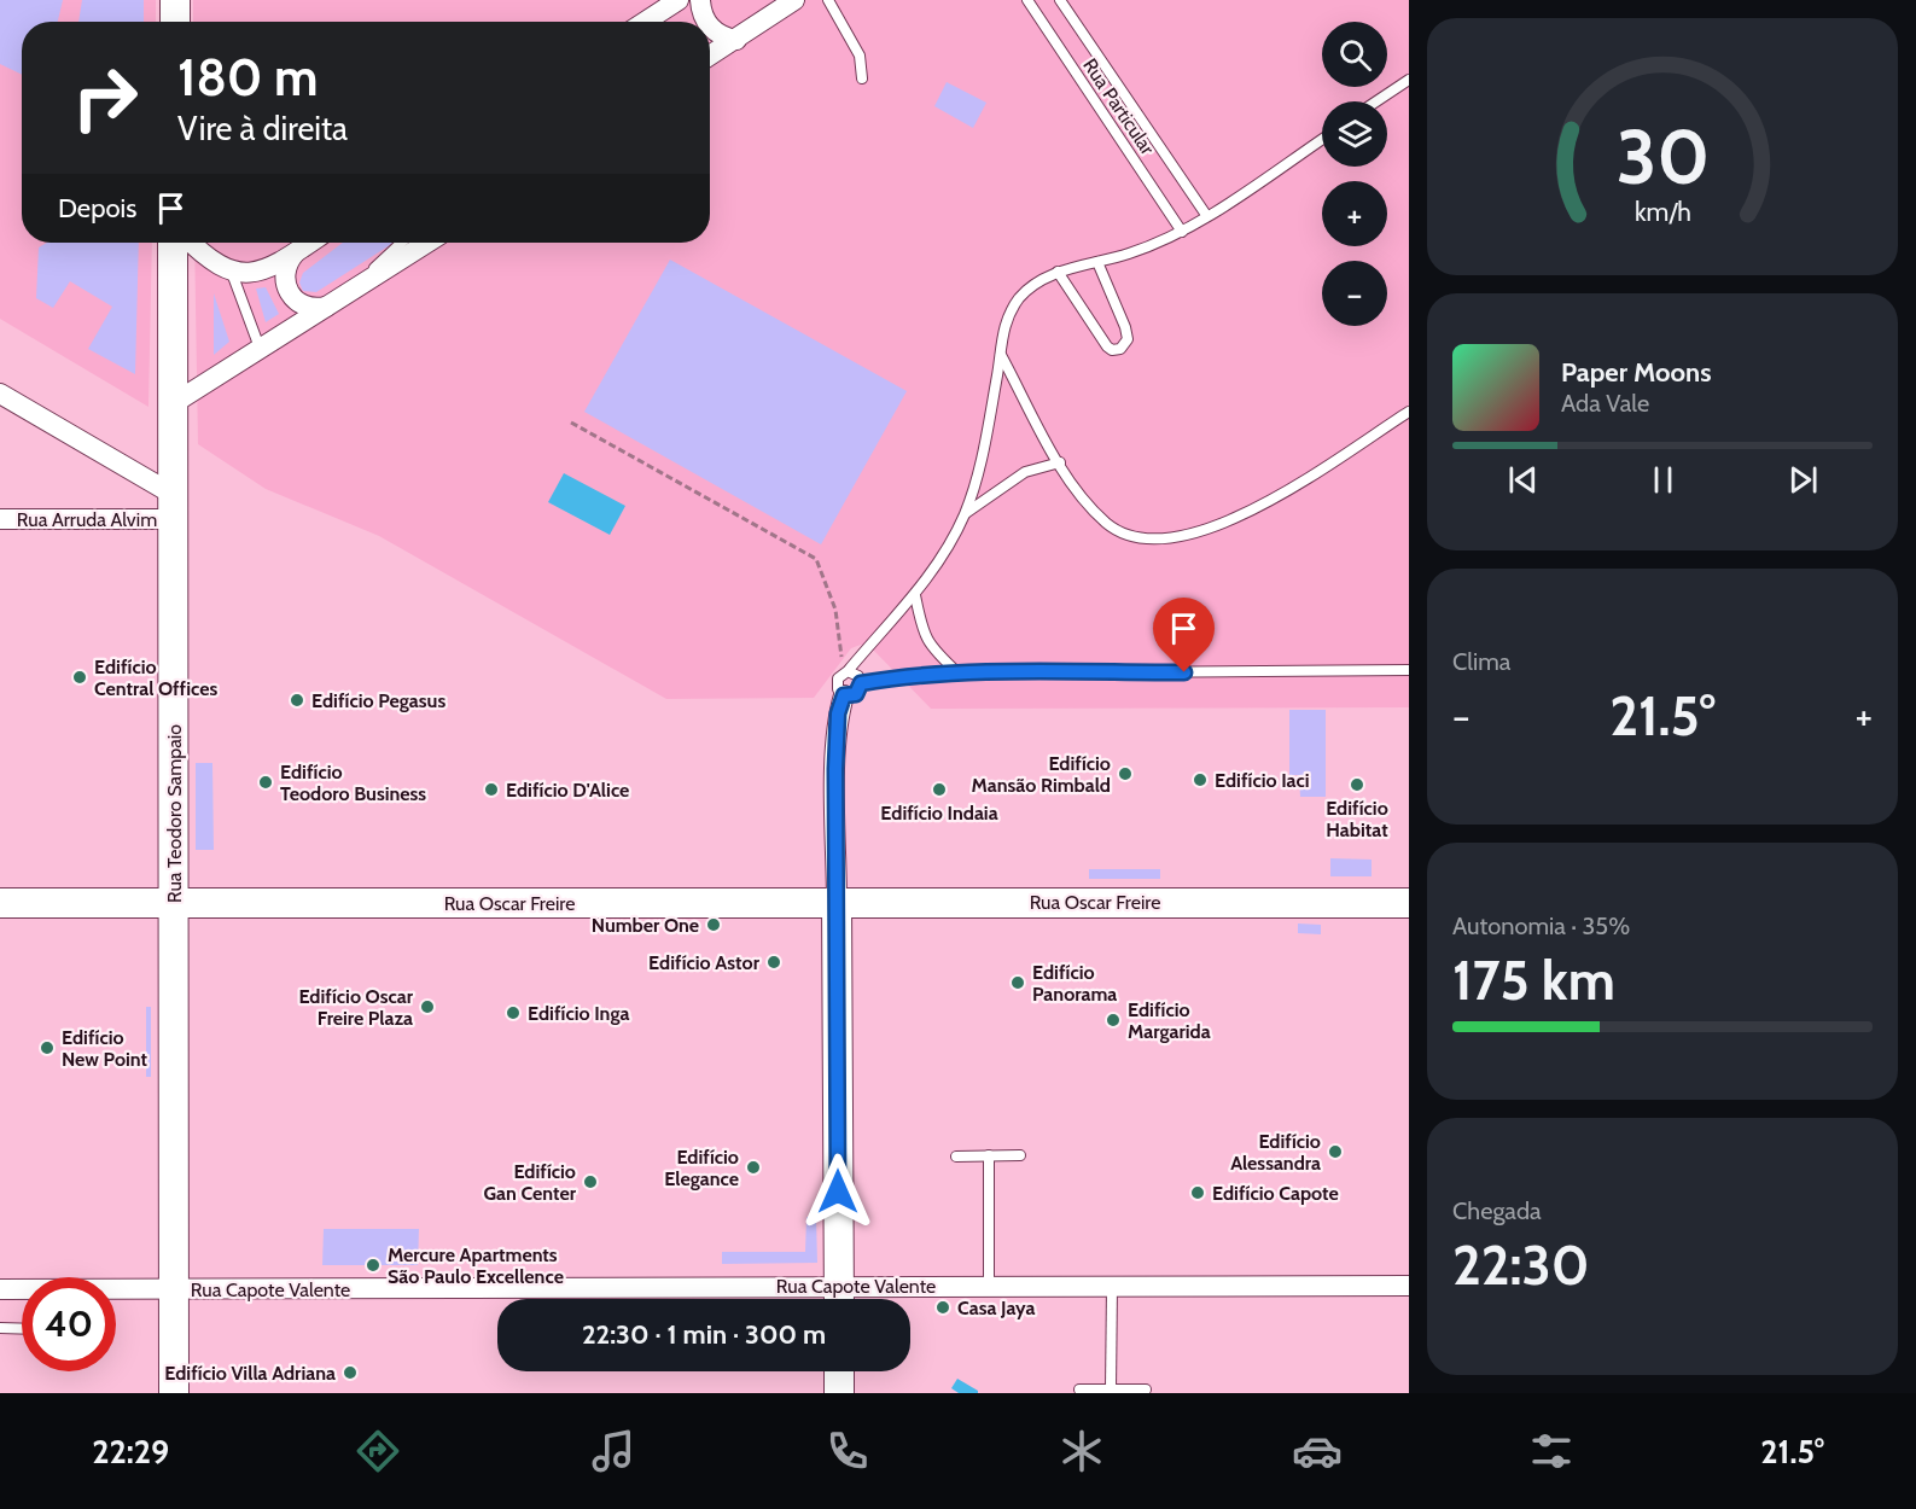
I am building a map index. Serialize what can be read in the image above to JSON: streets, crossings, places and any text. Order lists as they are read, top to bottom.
{
  "streets": {
    "street": [
      "Rua Arruda Alvim",
      "Rua Teodoro Sampaio",
      "Rua Oscar Freire",
      "Rua Capote Valente"
    ],
    "lane": ["Rua Particular"]
  },
  "crossings": [
    ["Rua Arruda Alvim", "Rua Teodoro Sampaio"],
    ["Rua Teodoro Sampaio", "Rua Oscar Freire"],
    ["Rua Teodoro Sampaio", "Rua Capote Valente"]
  ],
  "places": [
    "Edifício Central Offices",
    "Edifício Pegasus",
    "Edifício Mansão Rimbald",
    "Edifício Iaci",
    "Edifício Teodoro Business",
    "Edifício Habitat",
    "Edifício D'Alice",
    "Edifício Indaia",
    "Number One",
    "Edifício Astor",
    "Edifício Panorama",
    "Edifício Oscar Freire Plaza",
    "Edifício Inga",
    "Edifício Margarida",
    "Edifício New Point",
    "Edifício Alessandra",
    "Edifício Elegance",
    "Edifício Gan Center",
    "Edifício Capote",
    "Mercure Apartments São Paulo Excellence",
    "Casa Jaya",
    "Edifício Villa Adriana"
  ],
  "page": {
    "map_buttons": ["+", "−"],
    "turn": ["180 m", "Vire à direita"],
    "then": "Depois",
    "song": ["Paper Moons", "Ada Vale"],
    "tile": [
      "Clima",
      ["Autonomia · 35%", "175 km"],
      ["Chegada", "22:30"]
    ],
    "heat": ["−", "21.5°", "+"],
    "limit": "40",
    "trip": "22:30 · 1 min · 300 m",
    "tabs": ["22:29", "21.5°"],
    "gauge": ["30", "km/h"]
  }
}
